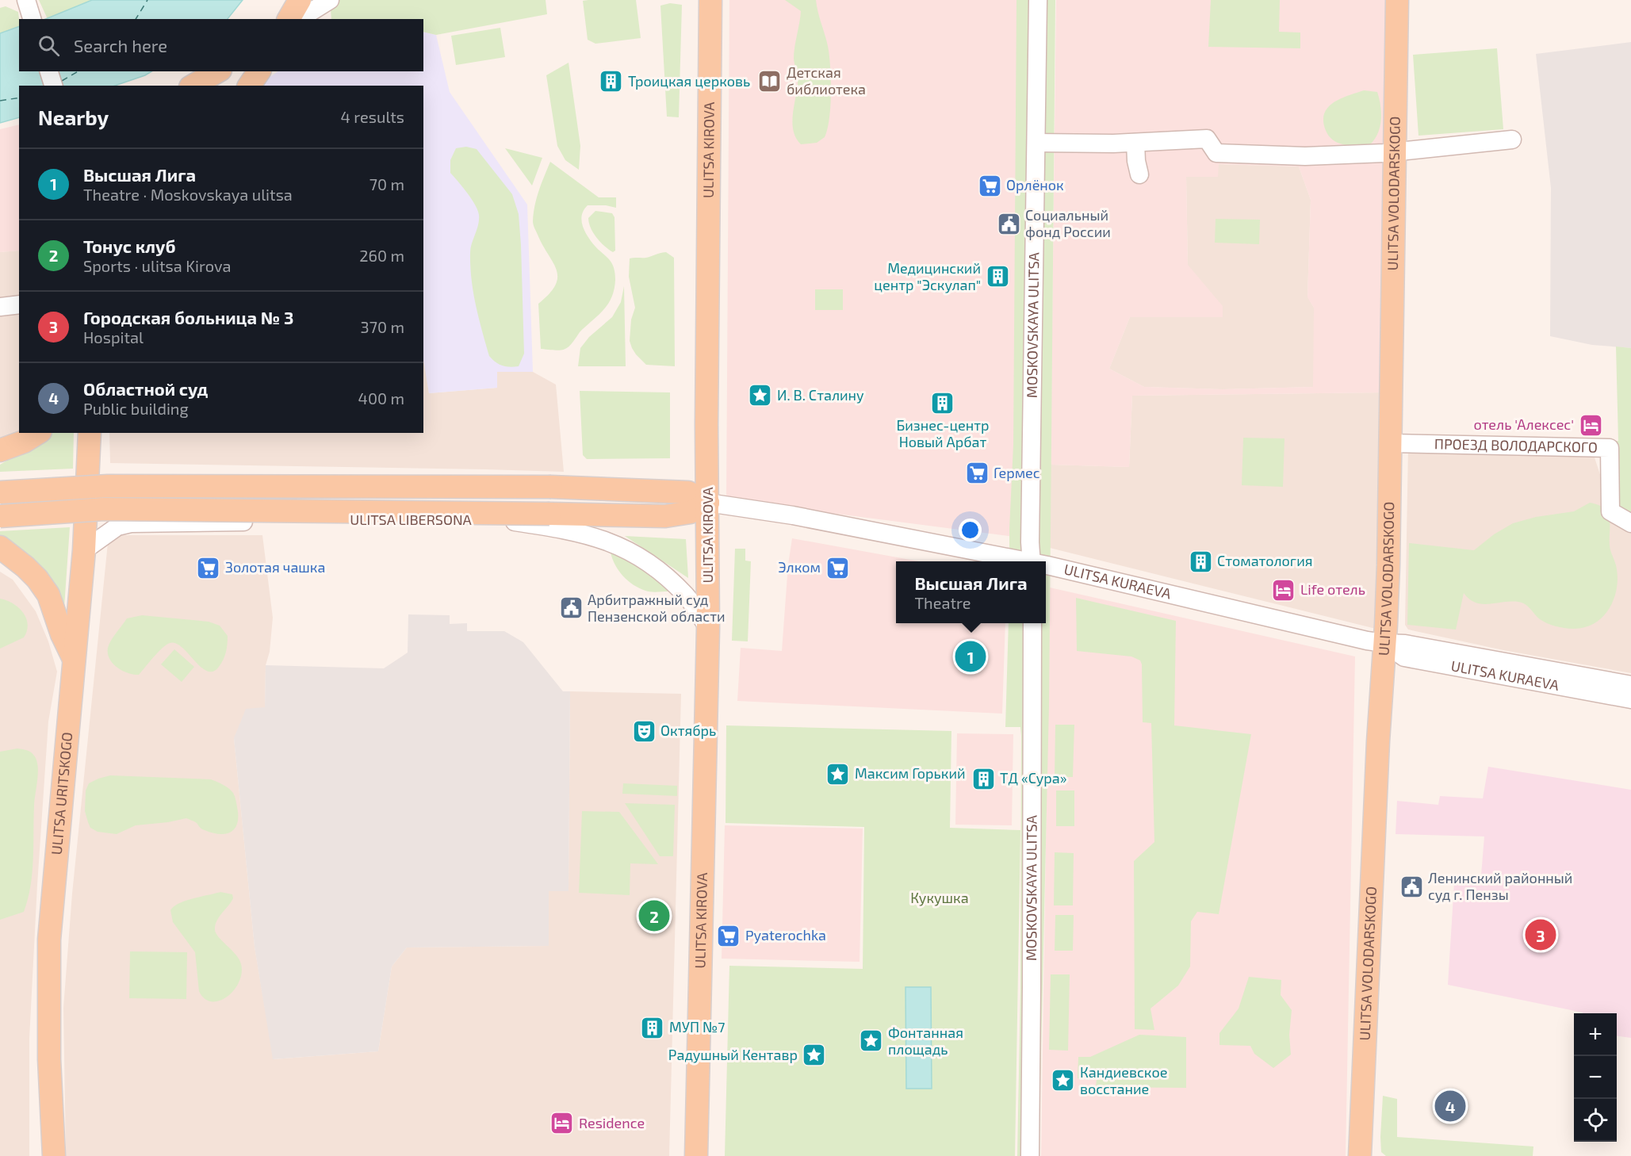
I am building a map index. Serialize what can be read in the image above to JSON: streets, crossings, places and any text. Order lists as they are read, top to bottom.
{
  "streets": {
    "main road": ["ULITSA KIROVA", "ULITSA VOLODARSKOGO", "ULITSA URITSKOGO"],
    "street": [
      "MOSKOVSKAYA ULITSA",
      "ПРОЕЗД ВОЛОДАРСКОГО",
      "ULITSA LIBERSONA",
      "ULITSA KURAEVA"
    ]
  },
  "crossings": [
    ["ULITSA KIROVA", "ULITSA LIBERSONA"],
    ["ULITSA KIROVA", "ULITSA KURAEVA"],
    ["ULITSA VOLODARSKOGO", "ПРОЕЗД ВОЛОДАРСКОГО"],
    ["ULITSA VOLODARSKOGO", "ULITSA KURAEVA"],
    ["ULITSA LIBERSONA", "ULITSA URITSKOGO"]
  ],
  "parks": ["Кукушка"],
  "places": {
    "library": ["Детская библиотека"],
    "building": [
      "Троицкая церковь",
      "Медицинский центр \"Эскулап\"",
      "Бизнес-центр Новый Арбат",
      "Стоматология",
      "ТД «Сура»",
      "МУП №7"
    ],
    "supermarket": [
      "Орлёнок",
      "Гермес",
      "Золотая чашка",
      "Элком",
      "Pyaterochka"
    ],
    "public building": ["Социальный фонд России", "Арбитражный суд Пензенской области", "Ленинский районный суд г. Пензы"],
    "place": [
      "И. В. Сталину",
      "Максим Горький",
      "Фонтанная площадь",
      "Радушный Кентавр",
      "Кандиевское восстание"
    ],
    "hotel": ["отель 'Алексес'", "Life отель", "Residence"],
    "theatre": ["Октябрь"]
  },
  "page": {
    "search": "Search here",
    "heading": ["Nearby", "4 results"],
    "list": [
      {
        "mark": "1",
        "name": "Высшая Лига",
        "note": "Theatre · Moskovskaya ulitsa",
        "value": "70 m"
      },
      {
        "mark": "2",
        "name": "Тонус клуб",
        "note": "Sports · ulitsa Kirova",
        "value": "260 m"
      },
      {
        "mark": "3",
        "name": "Городская больница № 3",
        "note": "Hospital",
        "value": "370 m"
      },
      {
        "mark": "4",
        "name": "Областной суд",
        "note": "Public building",
        "value": "400 m"
      }
    ],
    "popup": ["Высшая Лига", "Theatre"],
    "pins": [
      "1",
      "2",
      "3",
      "4"
    ],
    "map_buttons": ["+", "−"]
  }
}
